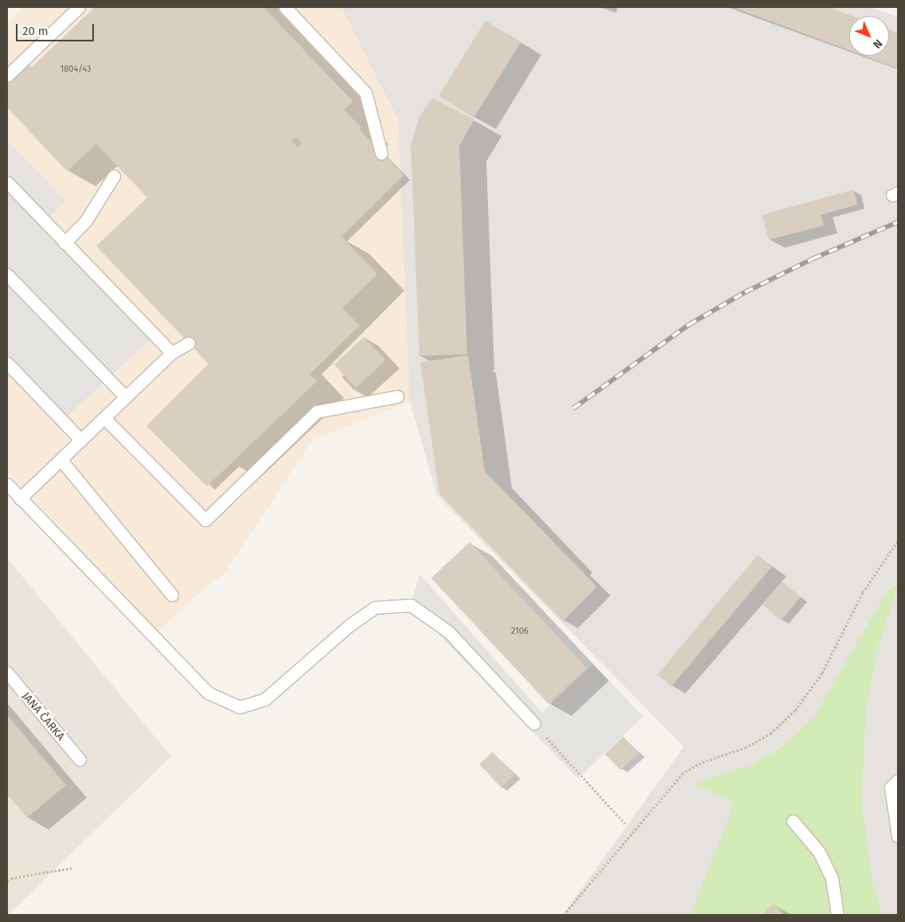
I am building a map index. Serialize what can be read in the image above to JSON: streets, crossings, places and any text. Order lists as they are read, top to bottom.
{
  "streets": {
    "lane": ["JANA ČARKA"]
  },
  "house_numbers": ["1804/43", "2106"],
  "scale_bar": "20 m",
  "north": "bottom right"
}
